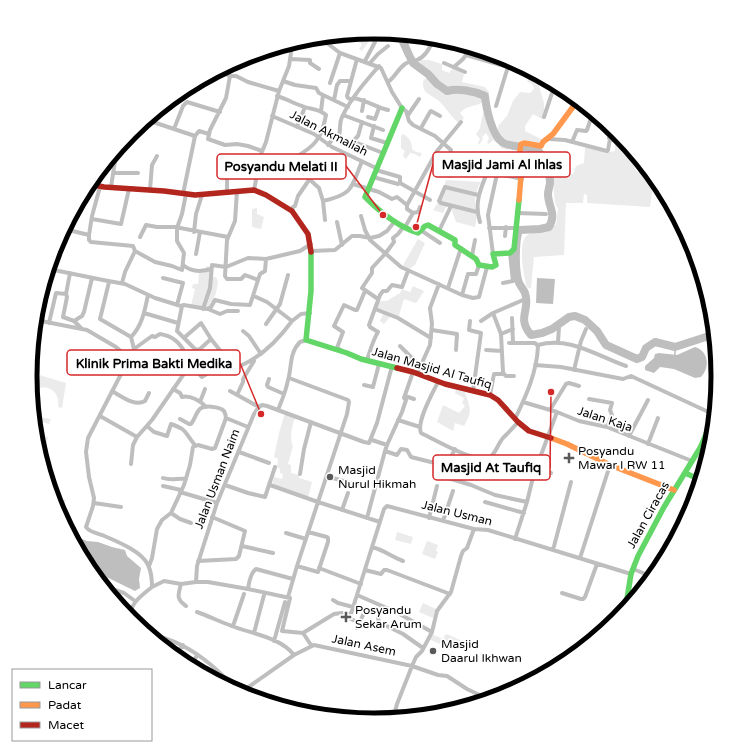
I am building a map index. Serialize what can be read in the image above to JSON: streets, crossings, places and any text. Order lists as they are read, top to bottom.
{
  "streets": {
    "street": [
      "Jalan Akmaliah",
      "Jalan Masjid Al Taufiq",
      "Jalan Kaja",
      "Jalan Usman Naim",
      "Jalan Usman",
      "Jalan Ciracas",
      "Jalan Asem"
    ]
  },
  "crossings": [
    ["Jalan Masjid Al Taufiq", "Jalan Ciracas"],
    ["Jalan Kaja", "Jalan Ciracas"],
    ["Jalan Usman", "Jalan Ciracas"]
  ],
  "places": {
    "other": [
      "Posyandu Melati II",
      "Masjid Jami Al Ihlas",
      "Masjid At Taufiq",
      "Klinik Prima Bakti Medika",
      "Masjid Nurul Hikmah",
      "Masjid Daarul Ikhwan"
    ],
    "health": ["Posyandu Mawar I RW 11", "Posyandu Sekar Arum"]
  },
  "legend": ["Lancar", "Padat", "Macet"]
}
